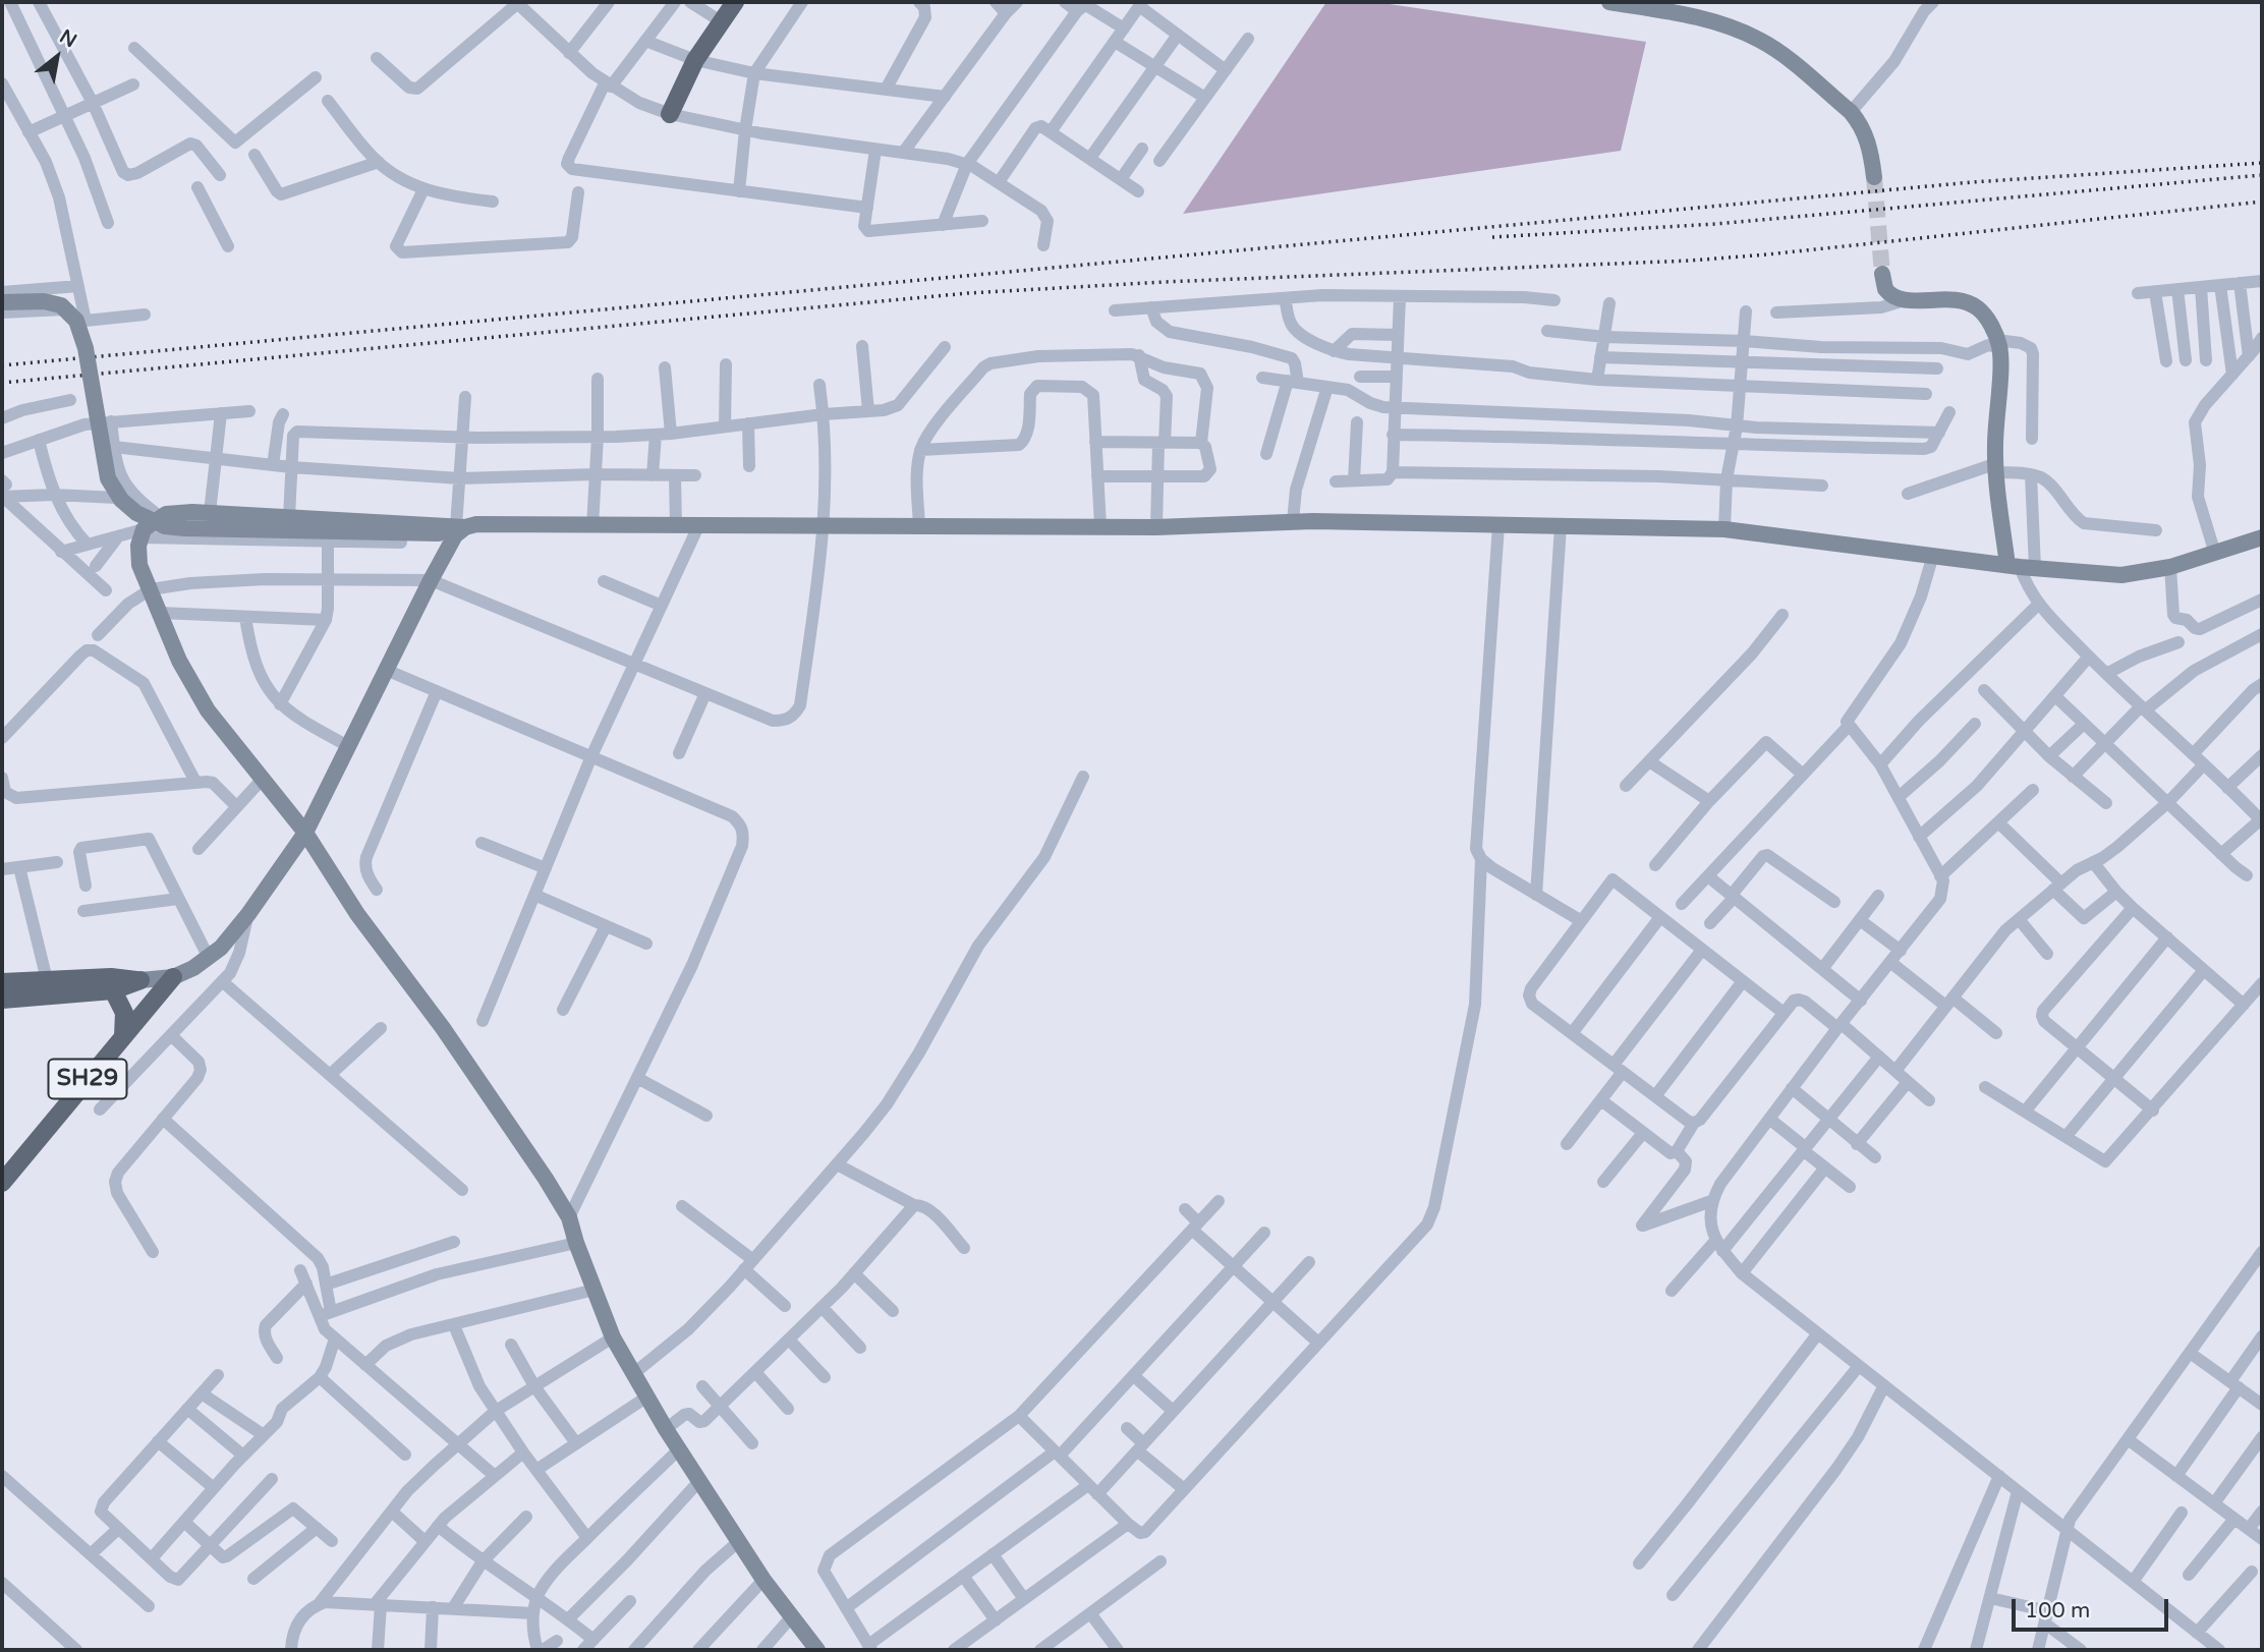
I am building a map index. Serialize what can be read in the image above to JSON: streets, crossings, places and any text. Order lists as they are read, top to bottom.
{
  "streets": {
    "main road": ["SH29"]
  },
  "scale_bar": "100 m",
  "north": "top right"
}
